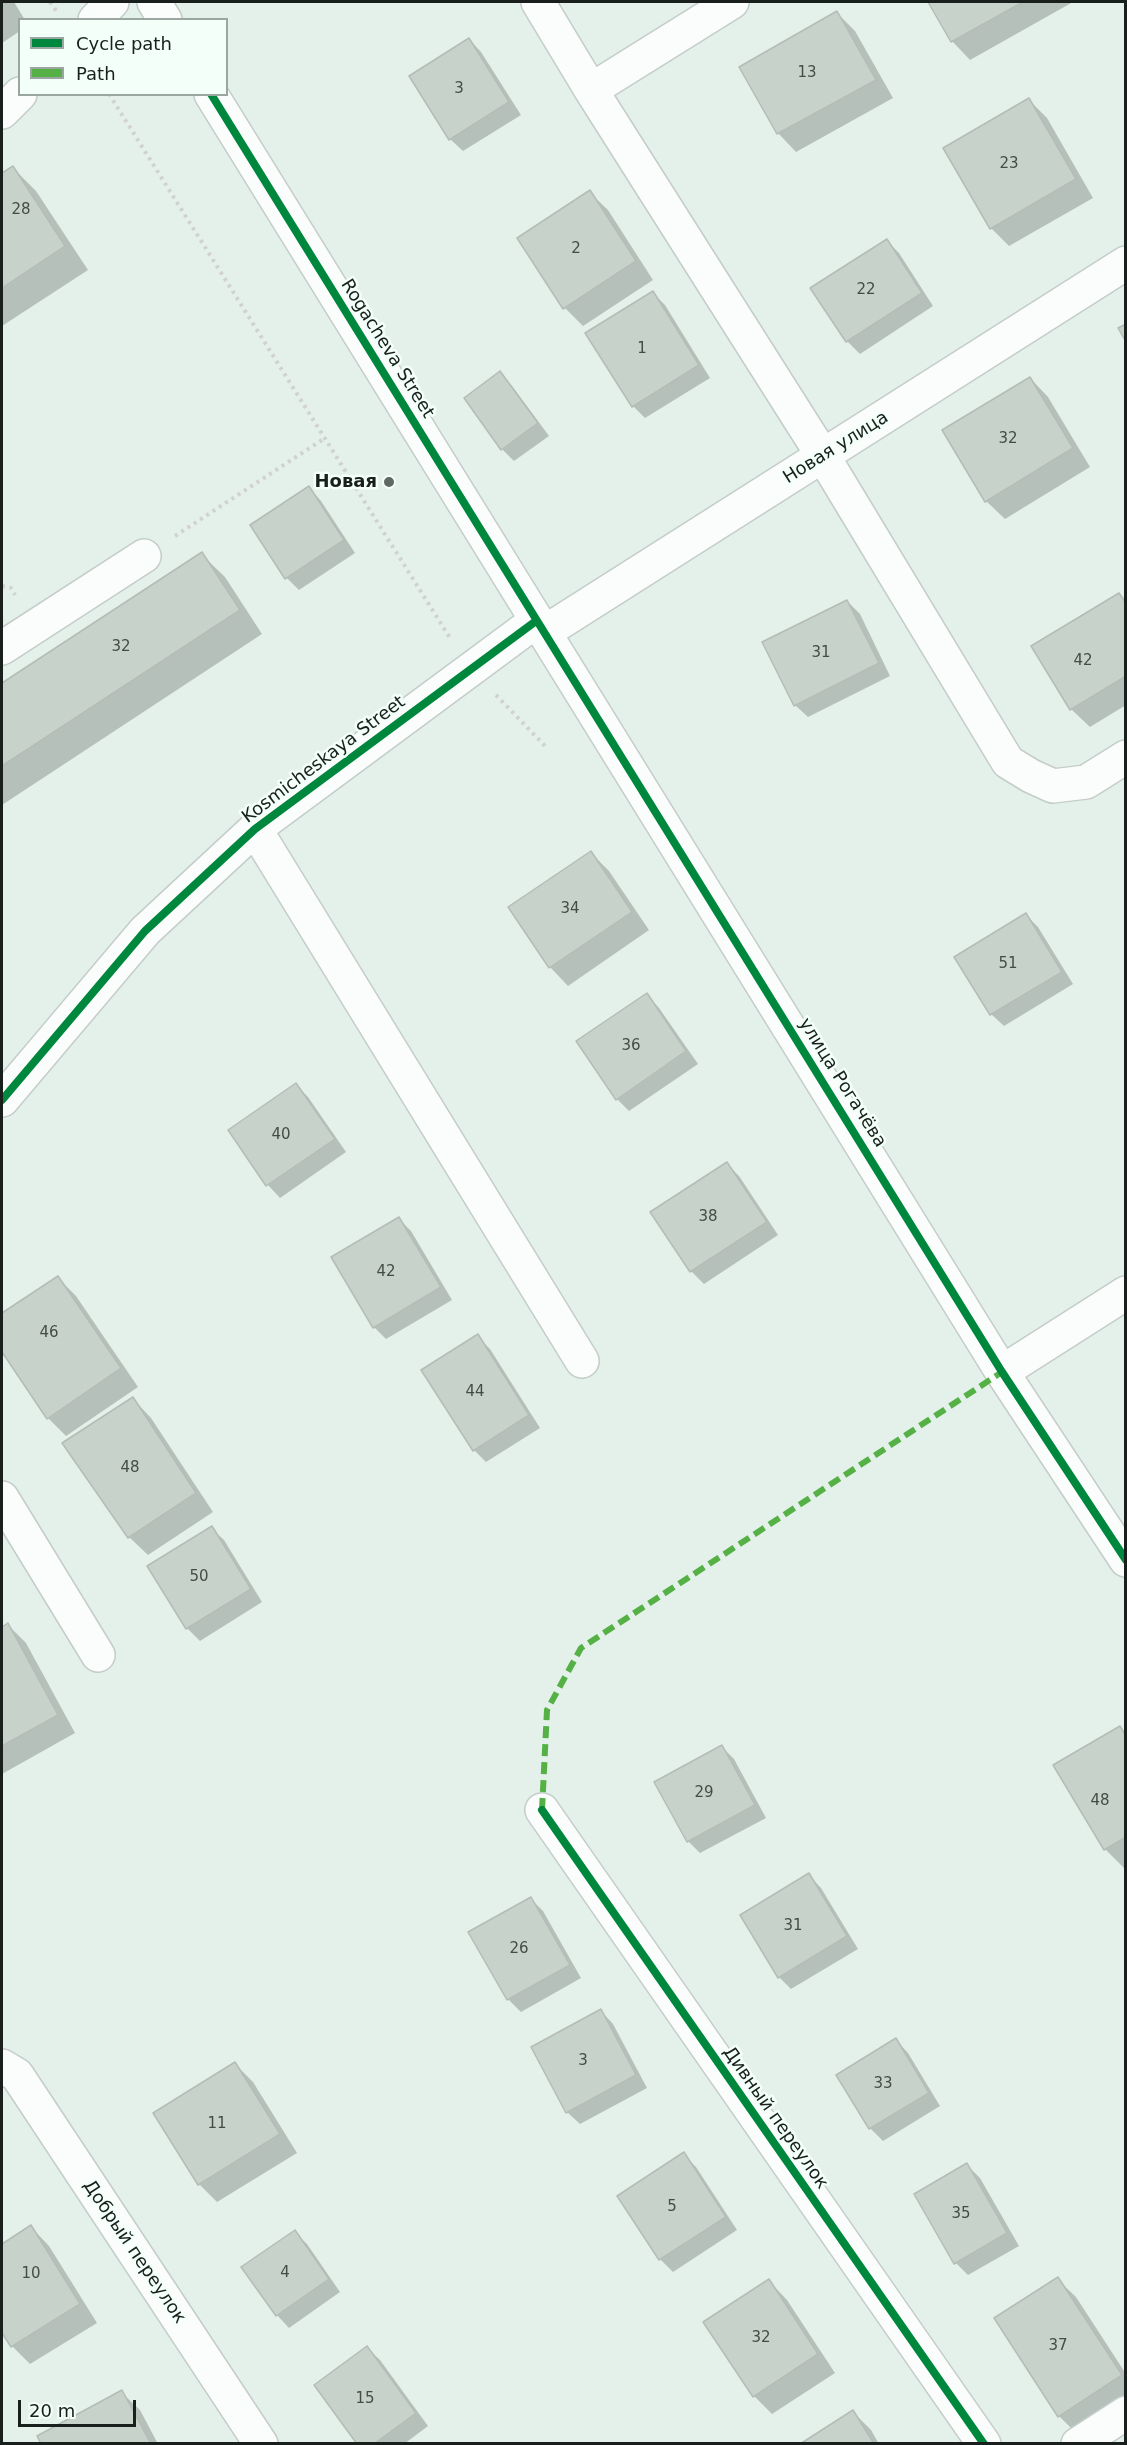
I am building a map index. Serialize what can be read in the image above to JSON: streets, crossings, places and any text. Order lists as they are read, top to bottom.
{
  "streets": {
    "street": [
      "Rogacheva Street",
      "Новая улица",
      "Kosmicheskaya Street",
      "улица Рогачёва",
      "Дивный переулок",
      "Добрый переулок"
    ]
  },
  "crossings": [
    ["Rogacheva Street", "Новая улица"],
    ["Rogacheva Street", "Kosmicheskaya Street"],
    ["Rogacheva Street", "улица Рогачёва"],
    ["Новая улица", "Kosmicheskaya Street"],
    ["Новая улица", "улица Рогачёва"],
    ["Kosmicheskaya Street", "улица Рогачёва"]
  ],
  "places": ["Новая"],
  "house_numbers": [
    "13",
    "3",
    "23",
    "28",
    "2",
    "22",
    "1",
    "32",
    "32",
    "31",
    "42",
    "34",
    "51",
    "36",
    "40",
    "38",
    "42",
    "46",
    "44",
    "48",
    "50",
    "29",
    "48",
    "31",
    "26",
    "3",
    "33",
    "11",
    "5",
    "35",
    "4",
    "10",
    "32",
    "37",
    "15"
  ],
  "legend": ["Cycle path", "Path"],
  "scale_bar": "20 m"
}
